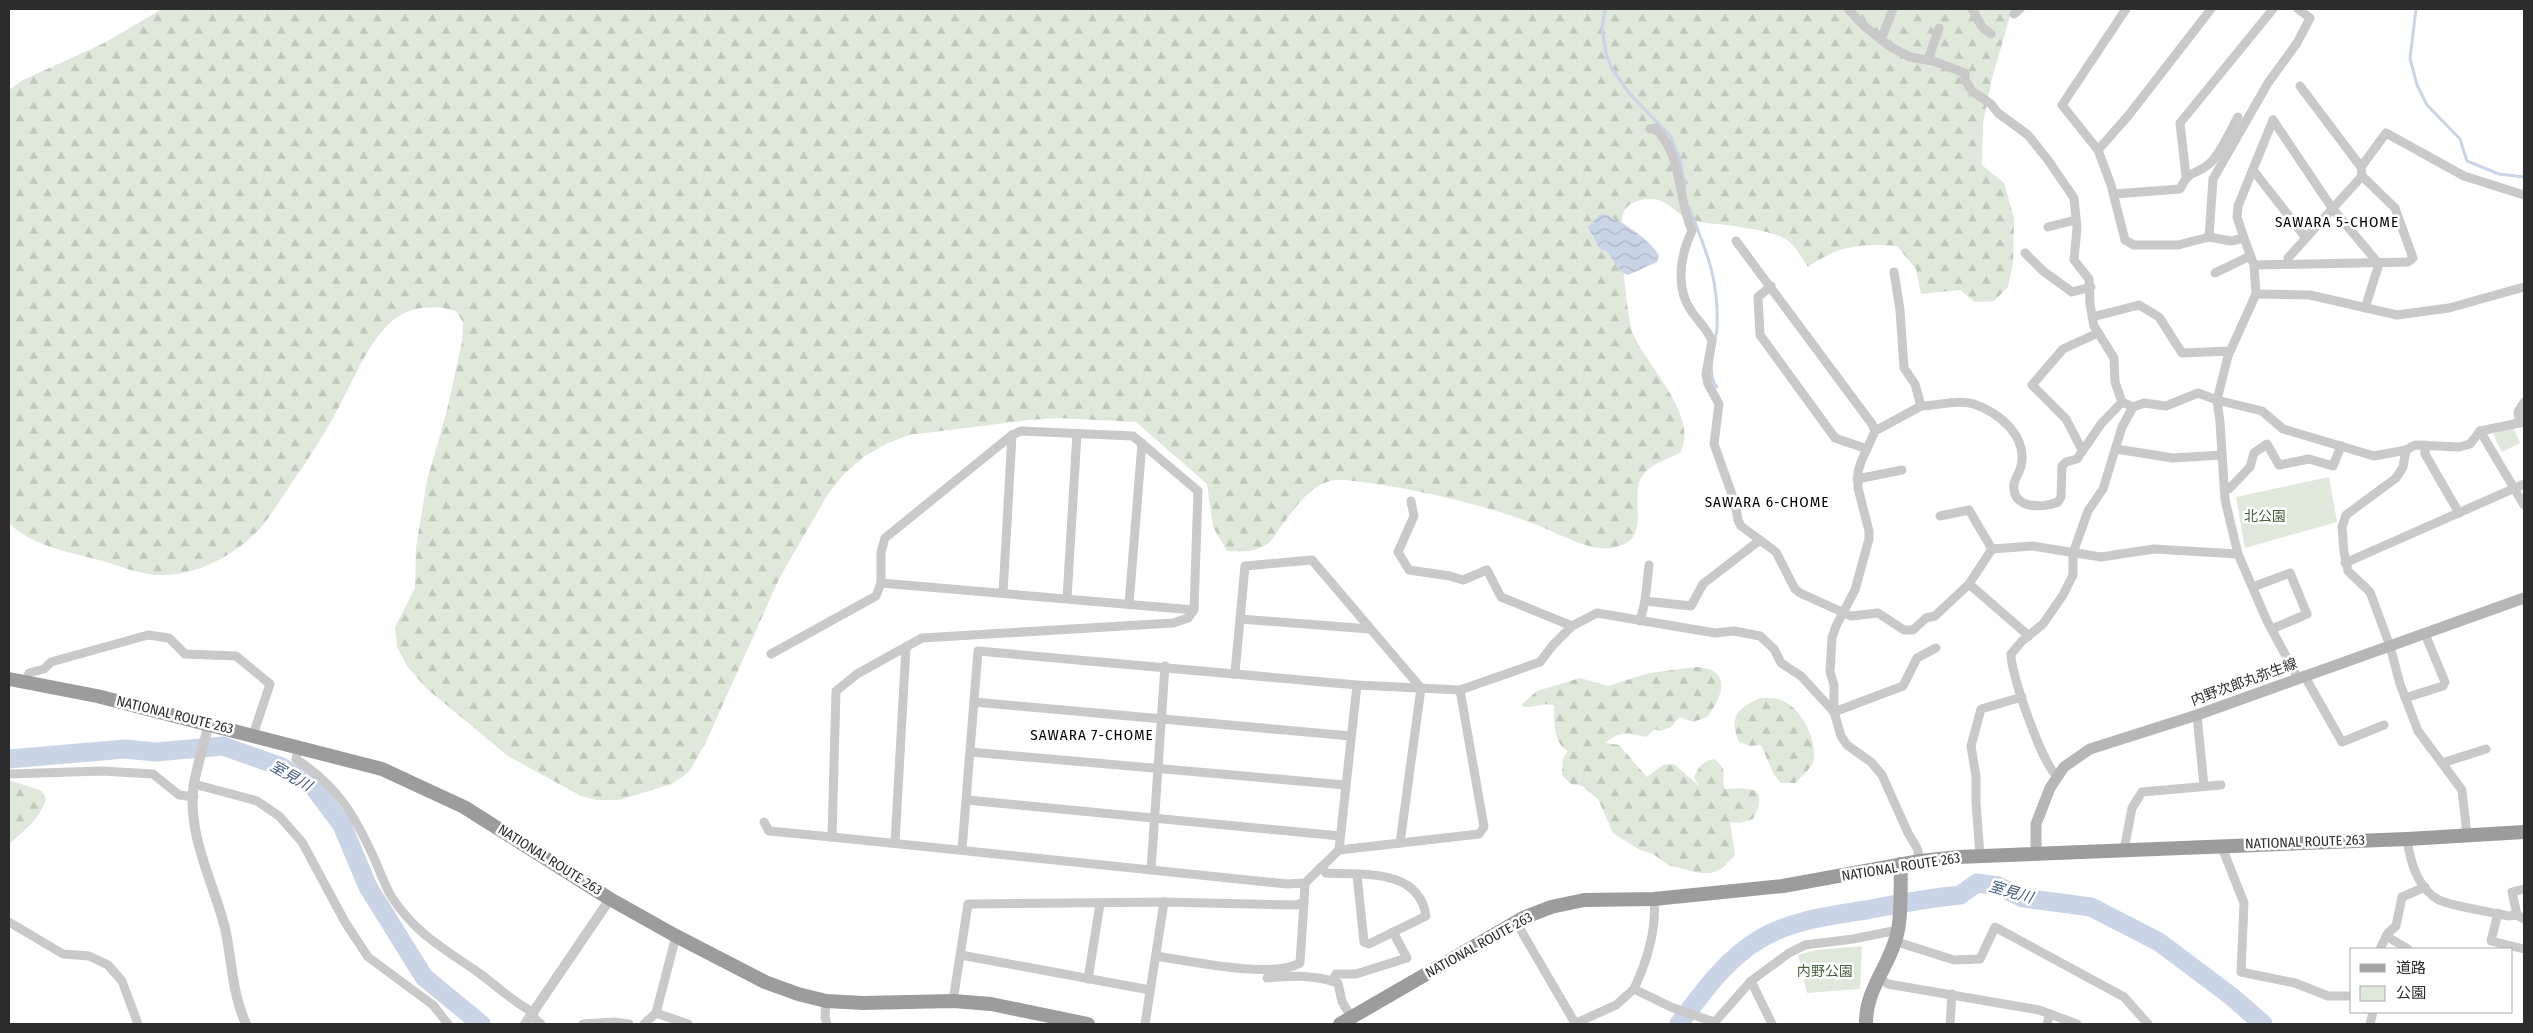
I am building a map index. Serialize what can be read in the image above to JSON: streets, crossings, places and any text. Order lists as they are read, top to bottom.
{
  "streets": {
    "highway": ["NATIONAL ROUTE 263"],
    "main road": ["内野次郎丸弥生線"]
  },
  "crossings": [
    ["内野次郎丸弥生線", "NATIONAL ROUTE 263"]
  ],
  "districts": ["SAWARA 5-CHOME", "SAWARA 6-CHOME", "SAWARA 7-CHOME"],
  "water": ["室見川"],
  "parks": ["北公園", "内野公園"],
  "legend": ["道路", "公園"]
}
